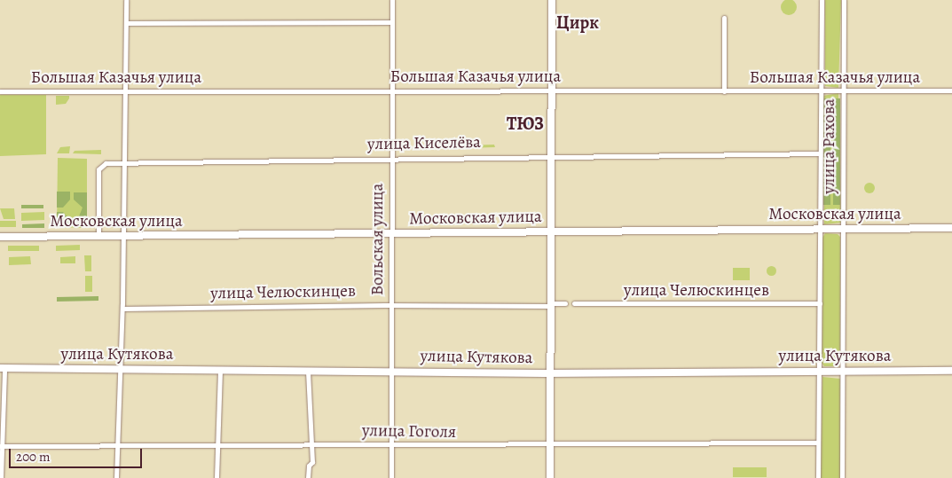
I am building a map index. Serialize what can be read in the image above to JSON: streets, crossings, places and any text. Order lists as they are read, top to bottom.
{
  "streets": {
    "street": [
      "Большая Казачья улица",
      "улица Киселёва",
      "улица Рахова",
      "Московская улица",
      "Вольская улица",
      "улица Челюскинцев",
      "улица Кутякова",
      "улица Гоголя"
    ]
  },
  "crossings": [
    ["Большая Казачья улица", "улица Рахова"],
    ["Большая Казачья улица", "Вольская улица"],
    ["улица Киселёва", "улица Рахова"],
    ["улица Киселёва", "Московская улица"],
    ["улица Киселёва", "Вольская улица"],
    ["улица Рахова", "Московская улица"],
    ["улица Рахова", "улица Кутякова"],
    ["Московская улица", "Вольская улица"],
    ["Вольская улица", "улица Челюскинцев"],
    ["Вольская улица", "улица Кутякова"],
    ["Вольская улица", "улица Гоголя"]
  ],
  "districts": ["Цирк", "ТЮЗ"],
  "scale_bar": "200 m"
}
